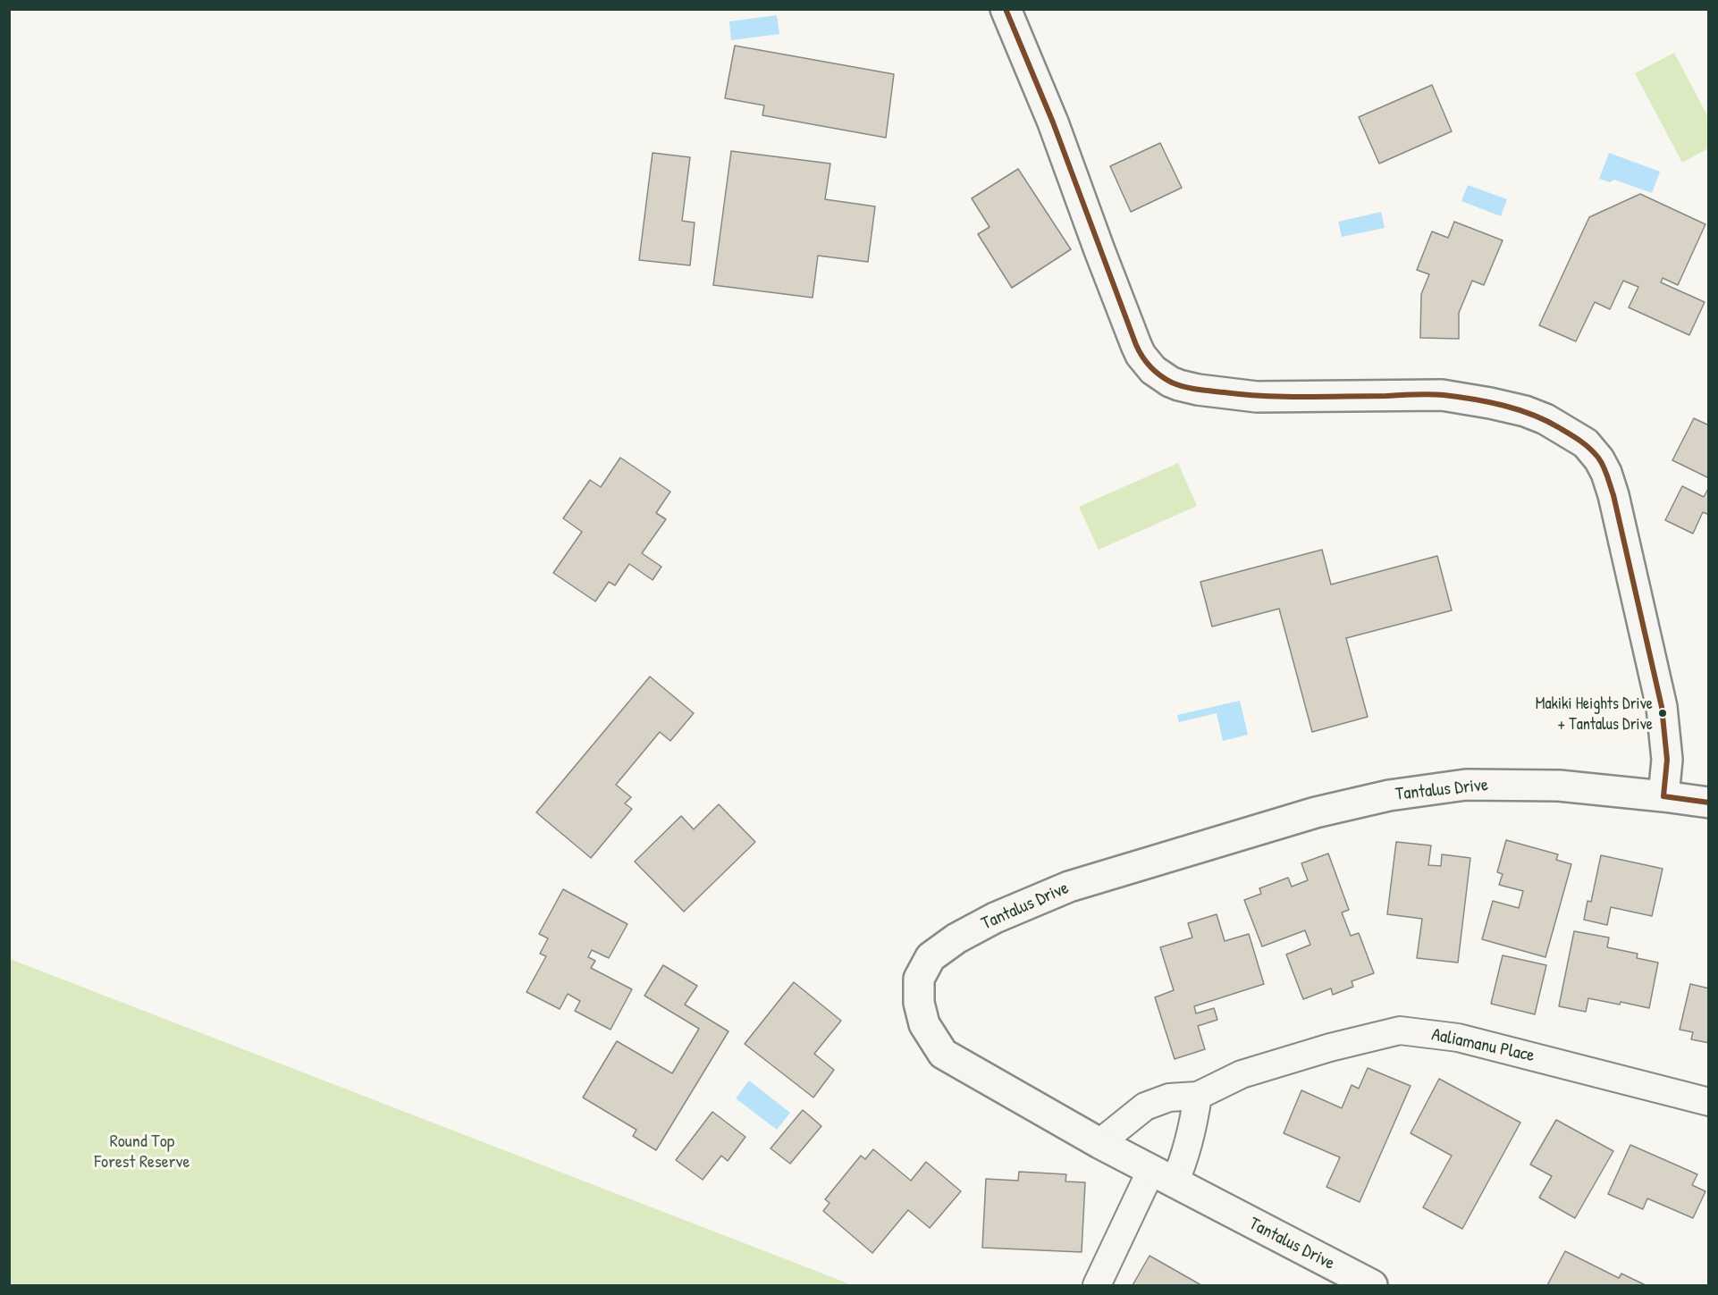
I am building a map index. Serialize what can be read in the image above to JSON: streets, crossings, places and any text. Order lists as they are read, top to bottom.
{
  "streets": {
    "street": ["Tantalus Drive", "Aaliamanu Place"]
  },
  "crossings": [
    ["Tantalus Drive", "Aaliamanu Place"]
  ],
  "parks": ["Round Top Forest Reserve"],
  "places": ["Makiki Heights Drive + Tantalus Drive"]
}
